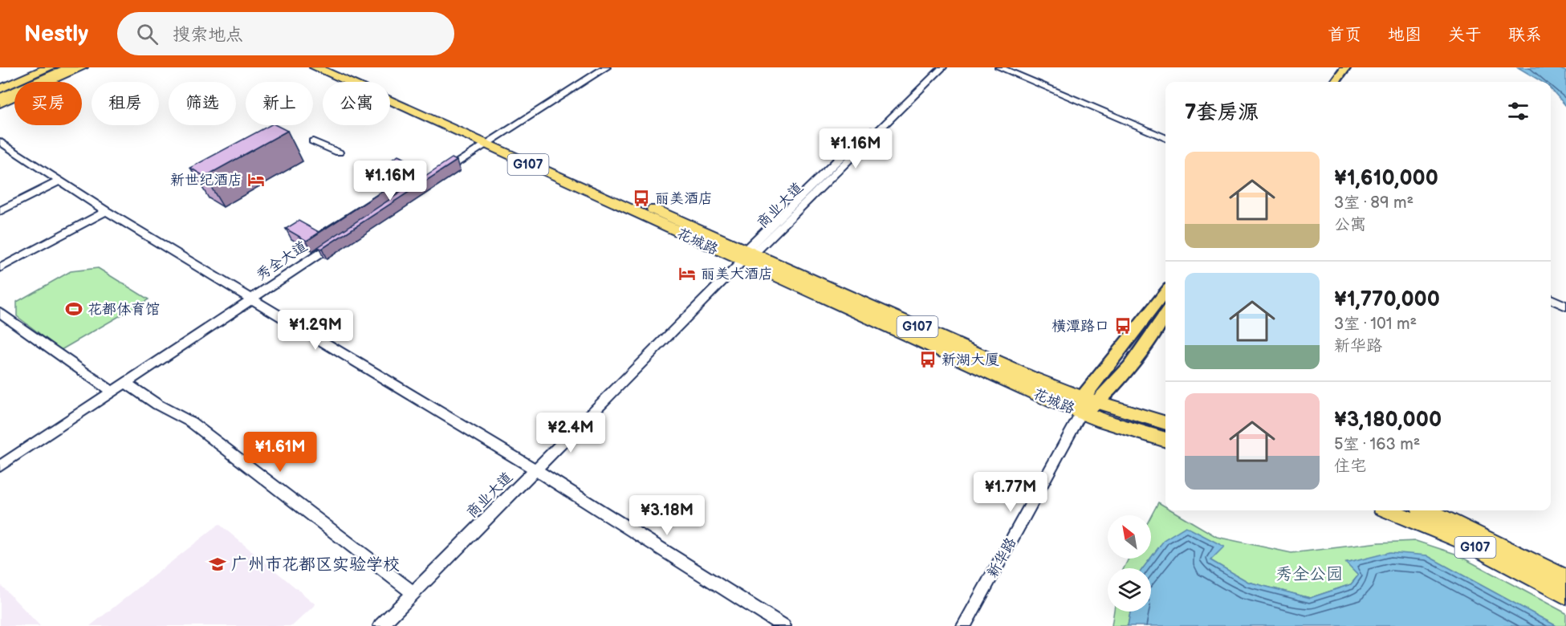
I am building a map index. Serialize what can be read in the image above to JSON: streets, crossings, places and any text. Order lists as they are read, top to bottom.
{
  "streets": {
    "highway": ["G107", "花城路"],
    "main road": ["新华路"],
    "street": ["商业大道", "秀全大道"]
  },
  "crossings": [
    ["G107", "花城路"],
    ["G107", "新华路"],
    ["商业大道", "花城路"],
    ["花城路", "新华路"]
  ],
  "parks": ["秀全公园"],
  "places": {
    "hotel": ["新世纪酒店", "丽美大酒店"],
    "bus stop": ["丽美酒店", "横潭路口", "新湖大厦"],
    "sports": ["花都体育馆"],
    "school or university": ["广州市花都区实验学校"]
  },
  "north": "top left",
  "page": {
    "header": "Nestly",
    "search": "搜索地点",
    "nav": [
      "首页",
      "地图",
      "关于",
      "联系"
    ],
    "chip": [
      "买房",
      "租房",
      "筛选",
      "新上",
      "公寓"
    ],
    "heading": "7套房源",
    "price": [
      "¥1.16M",
      "¥1.16M",
      "¥1.29M",
      "¥2.4M",
      "¥1.61M",
      "¥1.77M",
      "¥3.18M"
    ],
    "list": [
      {
        "name": "¥1,610,000",
        "note": "3室 · 89 m² · 公寓"
      },
      {
        "name": "¥1,770,000",
        "note": "3室 · 101 m² · 新华路"
      },
      {
        "name": "¥3,180,000",
        "note": "5室 · 163 m² · 住宅"
      }
    ]
  }
}
